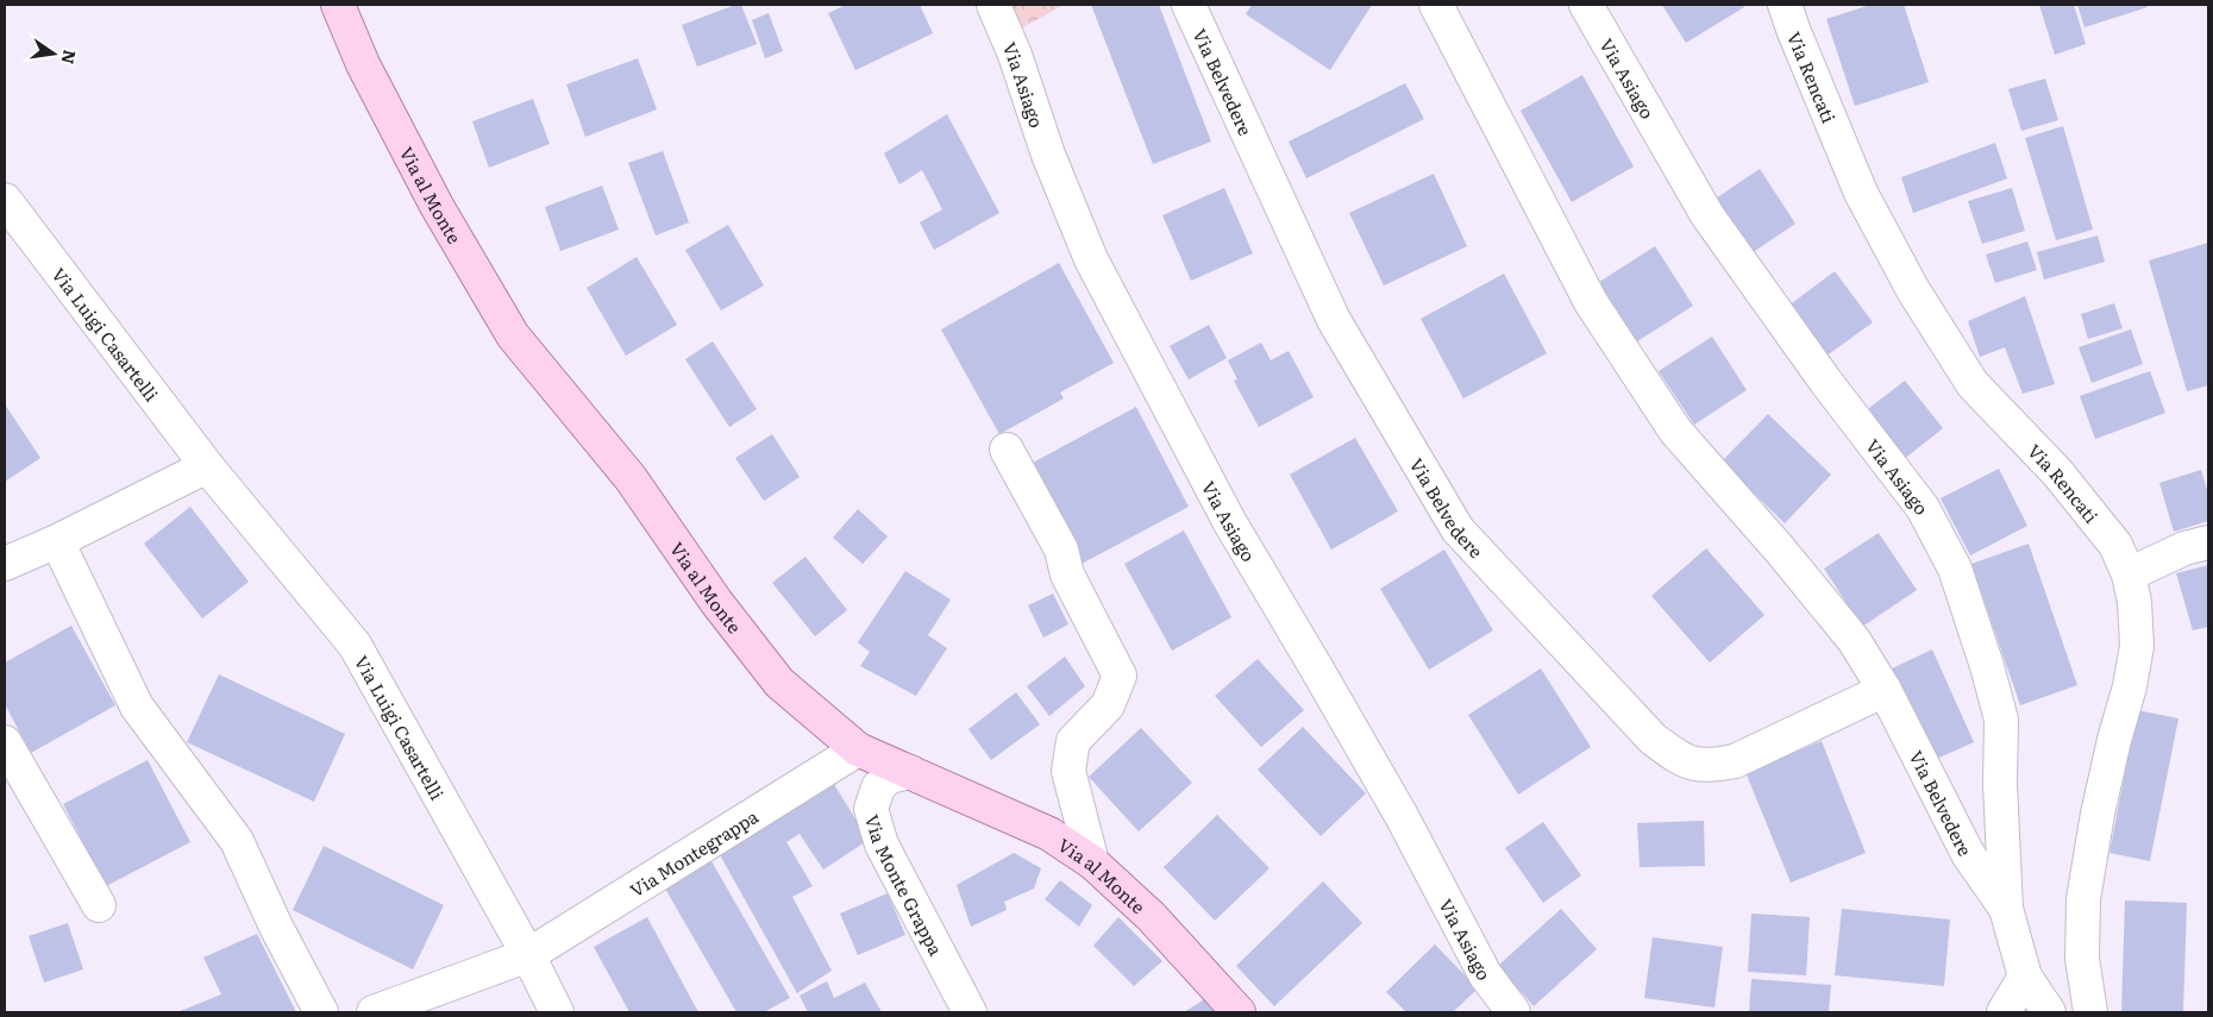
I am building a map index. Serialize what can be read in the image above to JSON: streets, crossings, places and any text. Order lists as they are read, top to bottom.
{
  "streets": {
    "main road": ["Via al Monte"],
    "street": [
      "Via Rencati",
      "Via Asiago",
      "Via Belvedere",
      "Via Luigi Casartelli",
      "Via Montegrappa",
      "Via Monte Grappa"
    ]
  },
  "crossings": [
    ["Via Asiago", "Via Belvedere"],
    ["Via al Monte", "Via Montegrappa"],
    ["Via al Monte", "Via Monte Grappa"],
    ["Via Luigi Casartelli", "Via Montegrappa"]
  ],
  "north": "right"
}
